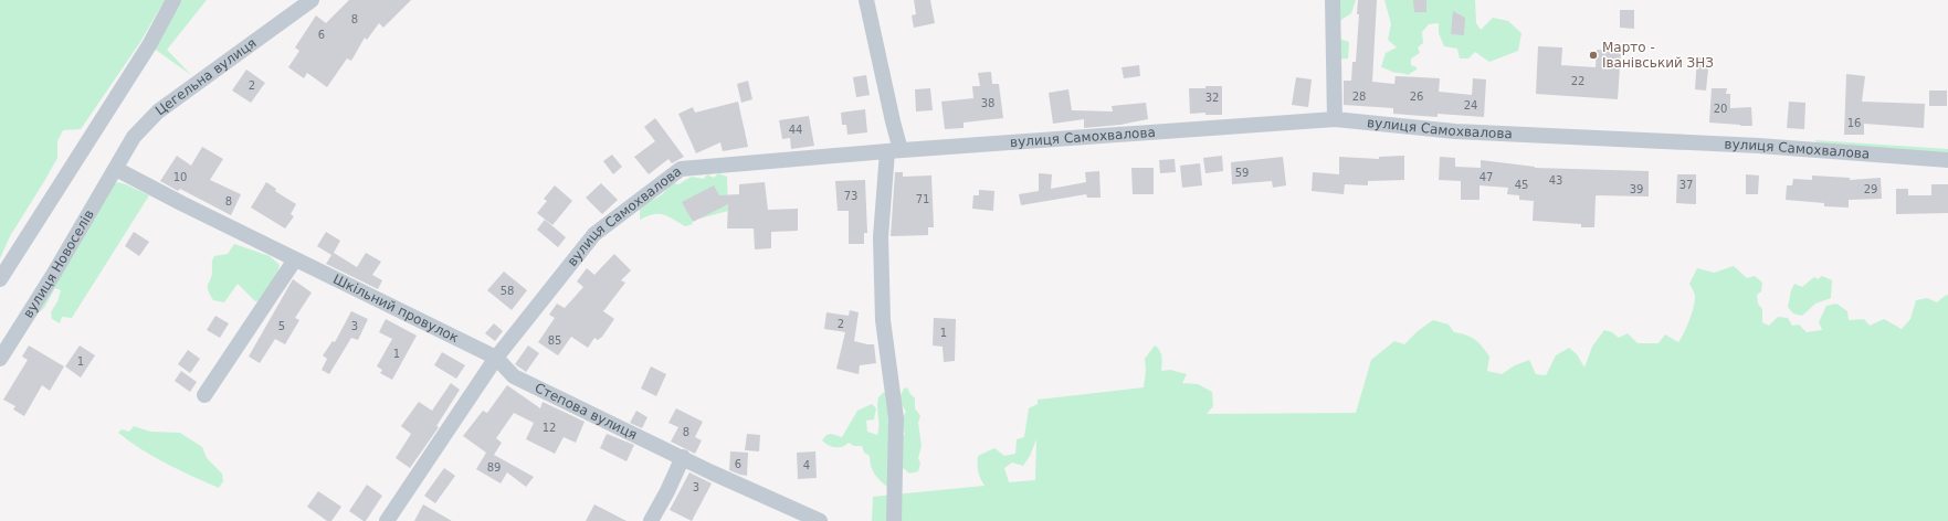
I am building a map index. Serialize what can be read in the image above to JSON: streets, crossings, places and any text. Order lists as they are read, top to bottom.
{
  "streets": {
    "street": [
      "Цегельна вулиця",
      "вулиця Самохвалова",
      "вулиця Новоселів",
      "Шкільний провулок",
      "Степова вулиця"
    ]
  },
  "crossings": [
    ["Цегельна вулиця", "вулиця Новоселів"],
    ["Цегельна вулиця", "Шкільний провулок"],
    ["вулиця Самохвалова", "Шкільний провулок"],
    ["вулиця Самохвалова", "Степова вулиця"],
    ["вулиця Новоселів", "Шкільний провулок"],
    ["Шкільний провулок", "Степова вулиця"]
  ],
  "places": ["Марто - Іванівський ЗНЗ"],
  "house_numbers": [
    "8",
    "6",
    "22",
    "2",
    "28",
    "26",
    "32",
    "38",
    "24",
    "20",
    "16",
    "44",
    "59",
    "10",
    "47",
    "43",
    "45",
    "37",
    "39",
    "29",
    "73",
    "71",
    "8",
    "58",
    "2",
    "5",
    "3",
    "1",
    "85",
    "1",
    "1",
    "12",
    "8",
    "6",
    "4",
    "89",
    "3"
  ]
}
